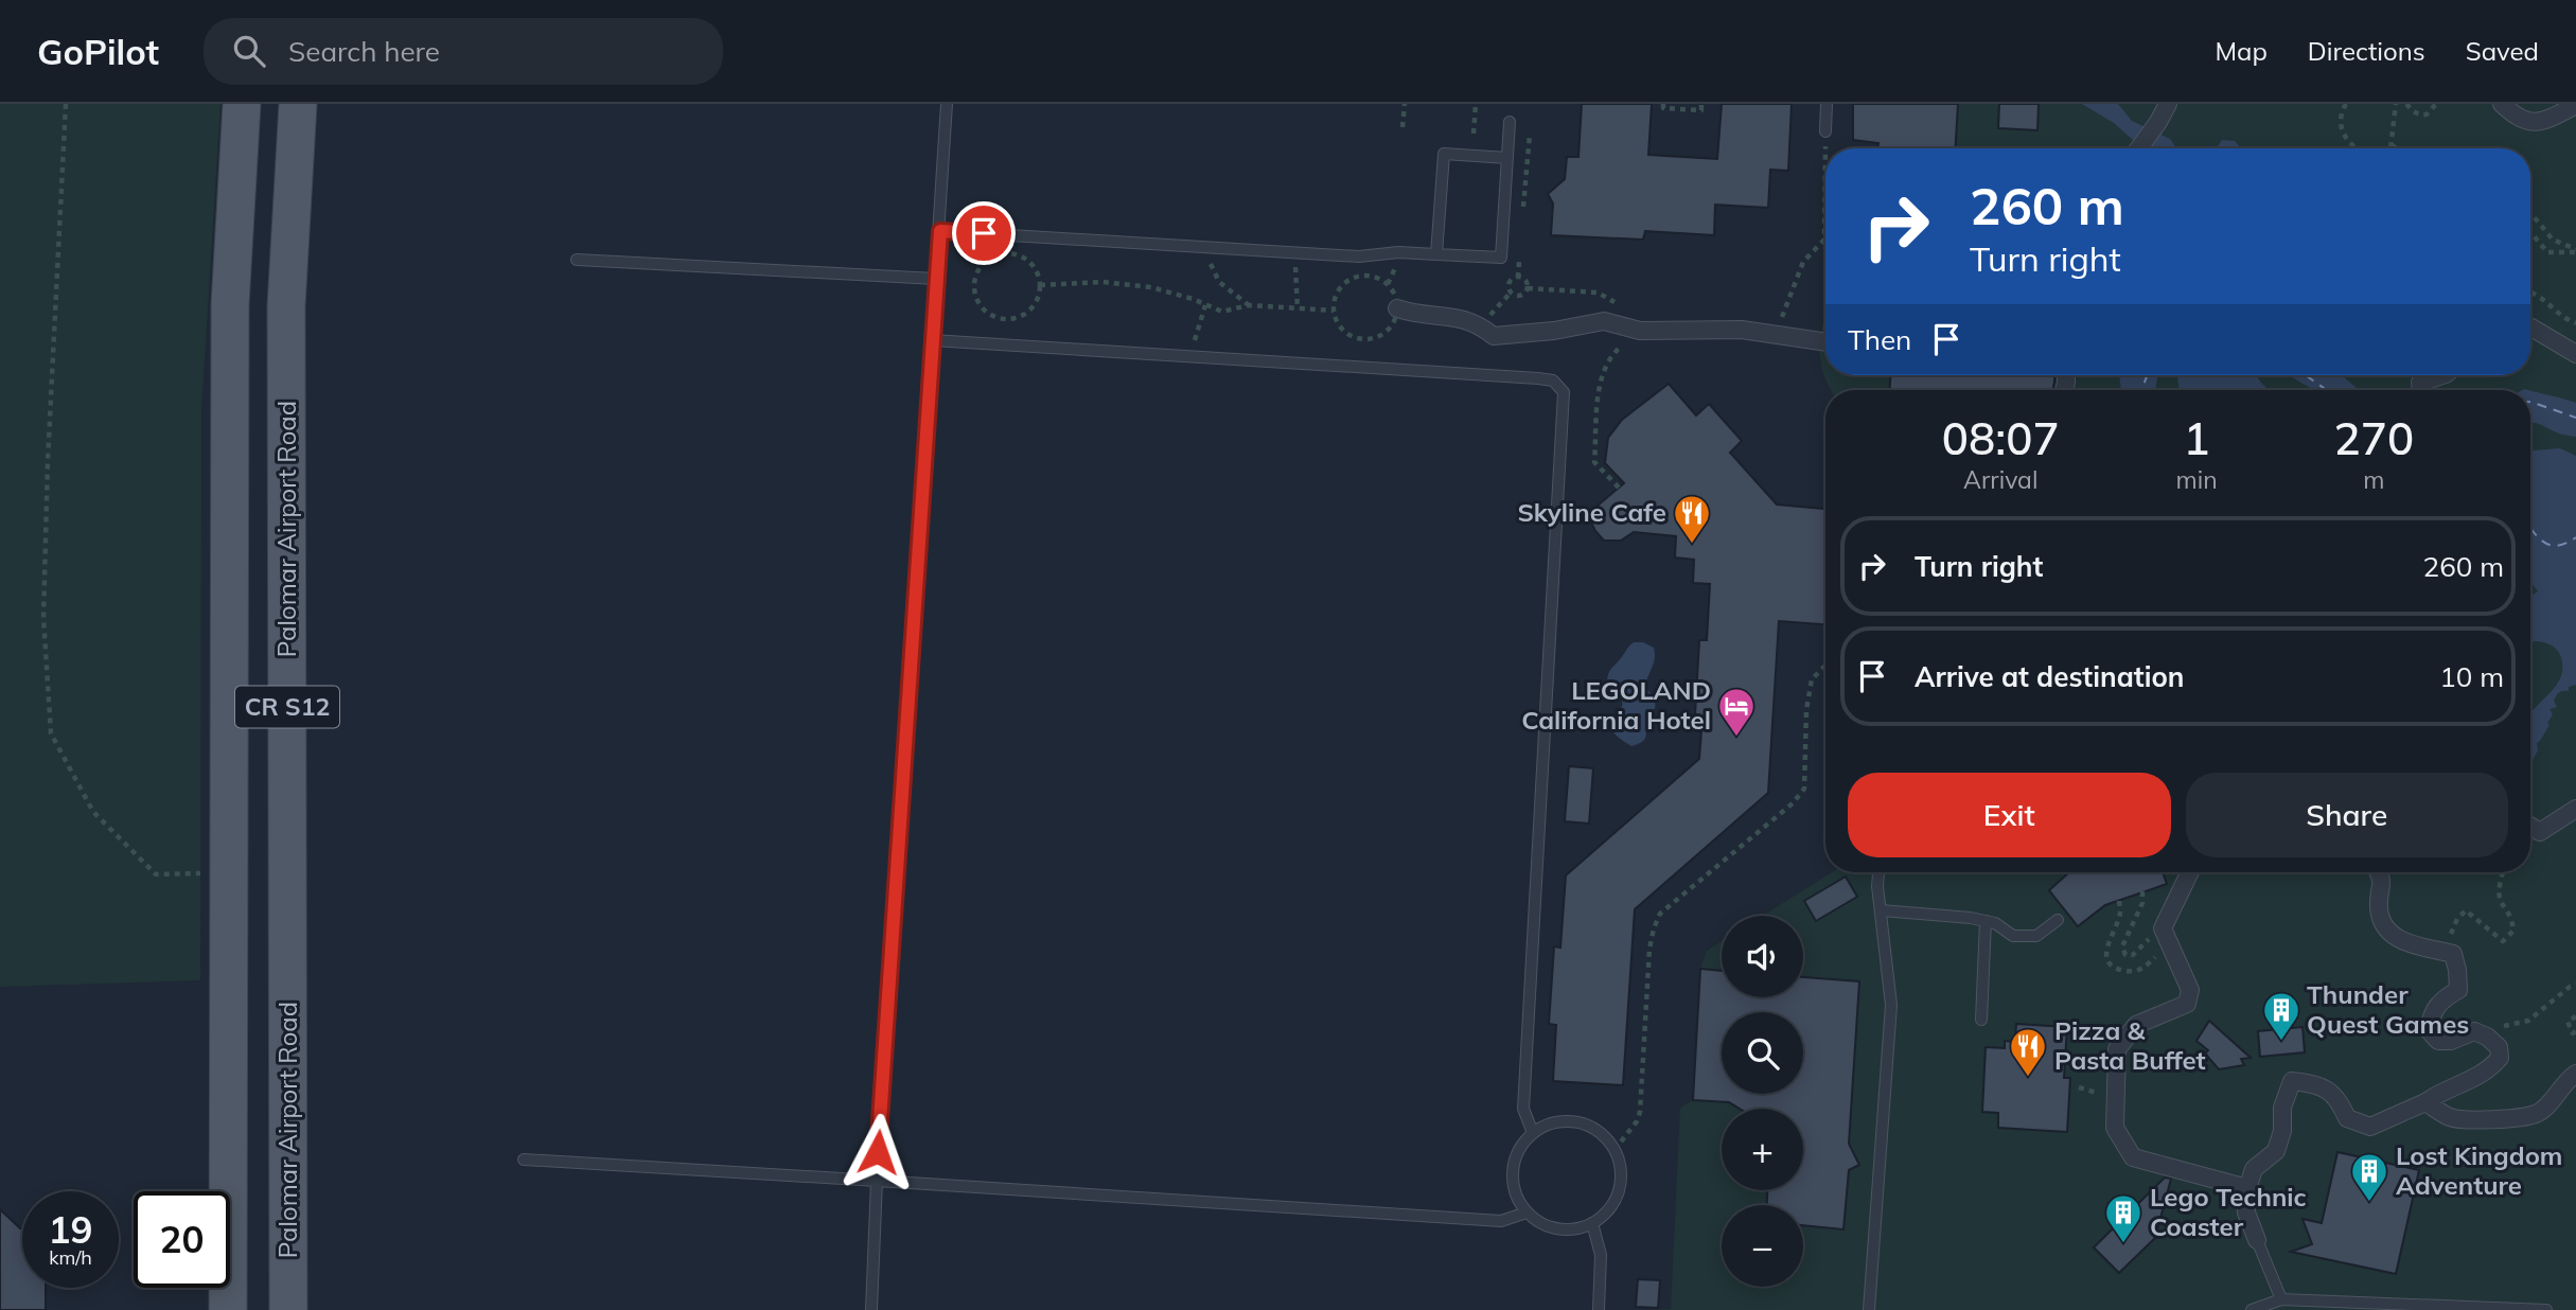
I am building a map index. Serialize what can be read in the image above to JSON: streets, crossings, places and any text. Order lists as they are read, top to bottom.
{
  "streets": {
    "main road": ["Palomar Airport Road", "CR S12"]
  },
  "places": {
    "restaurant": ["Skyline Cafe", "Pizza & Pasta Buffet"],
    "hotel": ["LEGOLAND California Hotel"],
    "building": ["Thunder Quest Games", "Lost Kingdom Adventure", "Lego Technic Coaster"]
  },
  "page": {
    "header": "GoPilot",
    "search": "Search here",
    "nav": ["Map", "Directions", "Saved"],
    "turn": ["260 m", "Turn right"],
    "then": "Then",
    "eta": [
      "08:07",
      "Arrival",
      "1",
      "min",
      "270",
      "m"
    ],
    "list": [
      {
        "name": "Turn right",
        "value": "260 m"
      },
      {
        "name": "Arrive at destination",
        "value": "10 m"
      }
    ],
    "buttons": ["Exit", "Share"],
    "map_buttons": ["+", "−"],
    "speed": "19 km/h",
    "limit": "20"
  }
}
